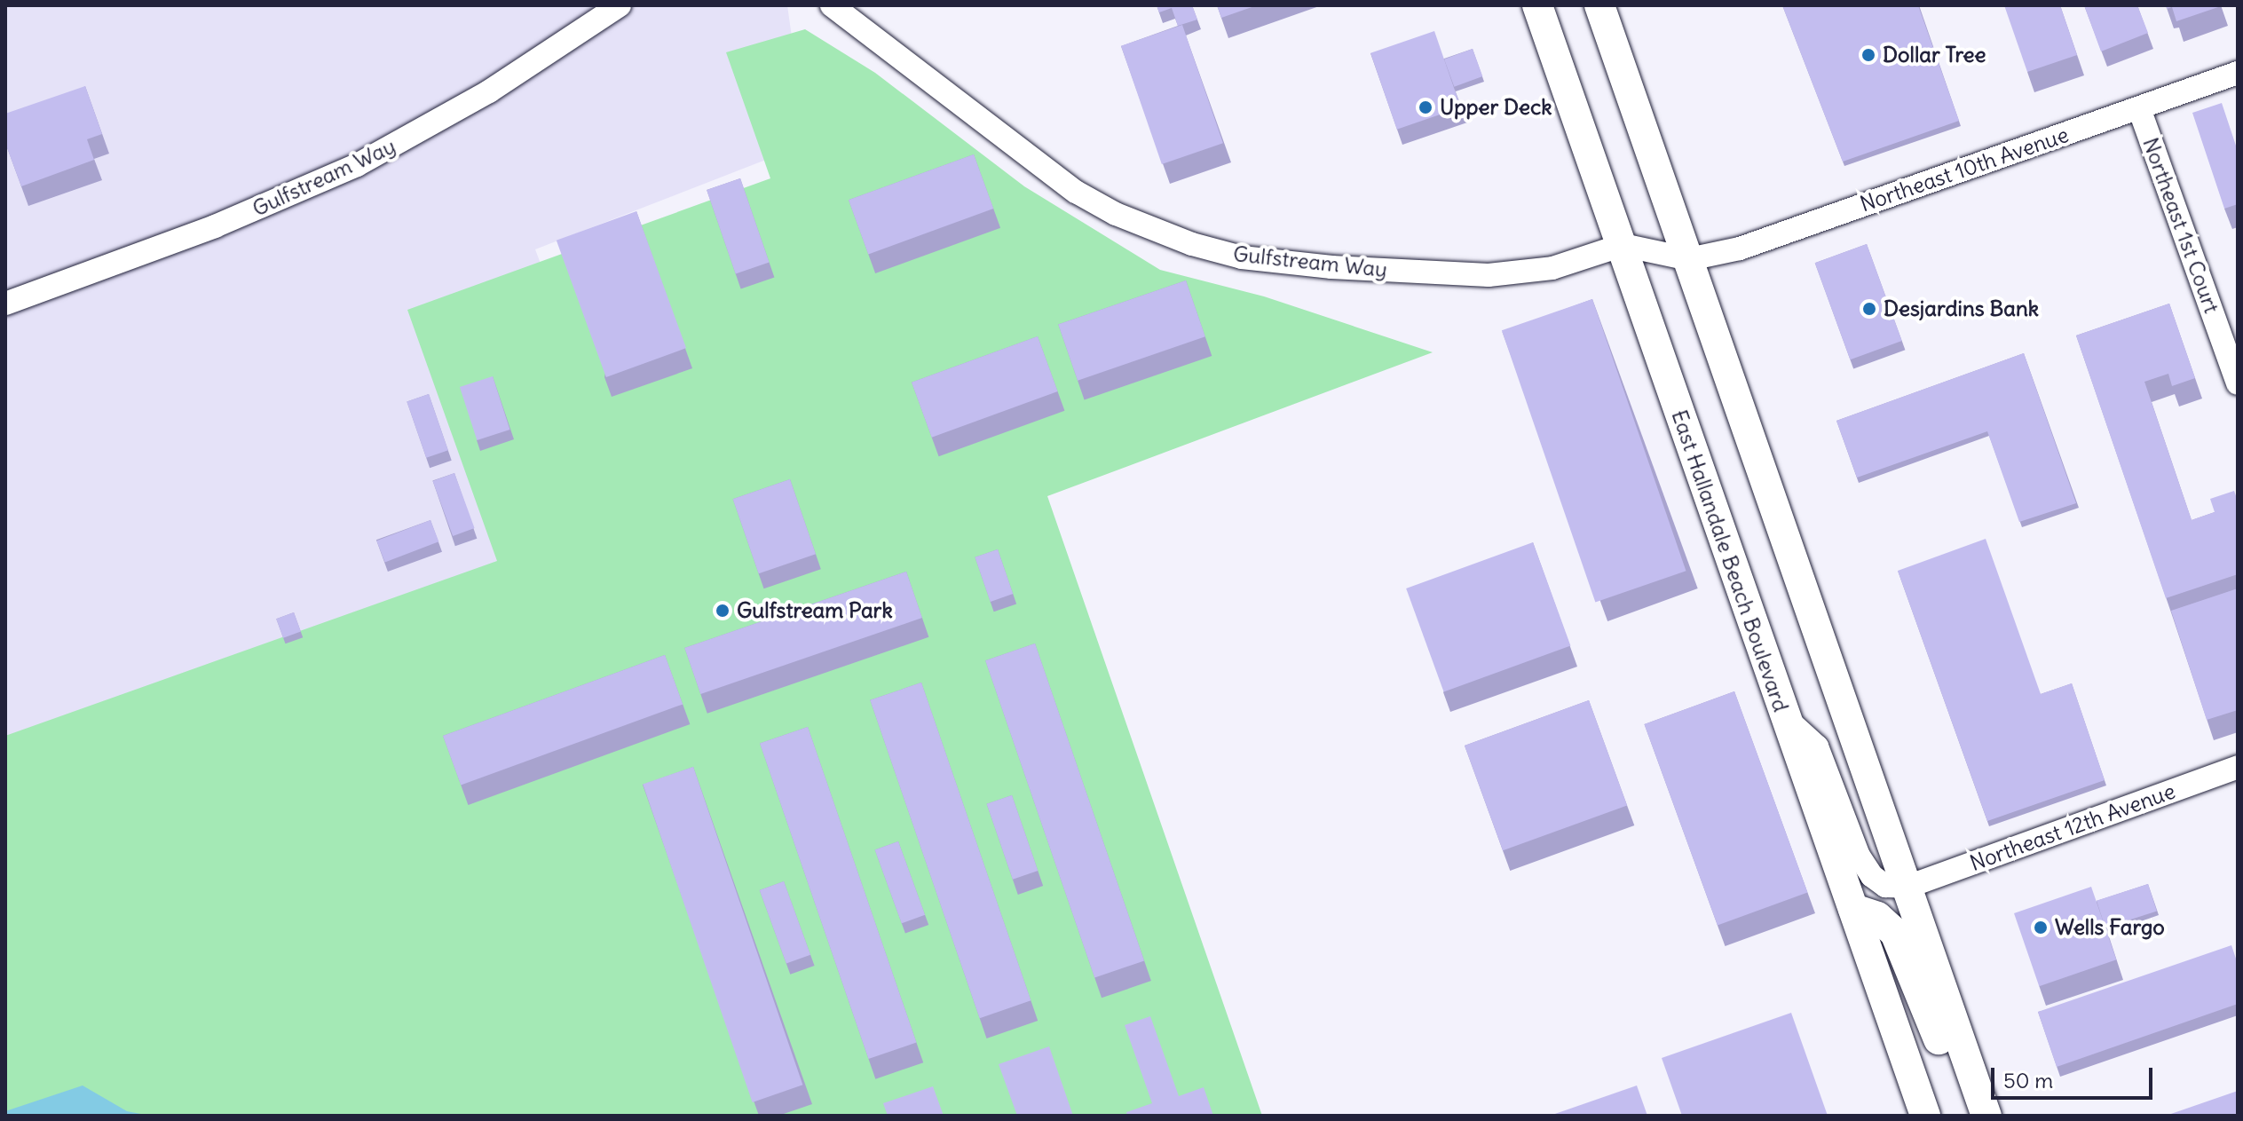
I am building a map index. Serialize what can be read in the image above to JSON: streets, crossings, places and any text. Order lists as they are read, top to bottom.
{
  "streets": {
    "main road": ["East Hallandale Beach Boulevard"],
    "street": [
      "Northeast 10th Avenue",
      "Gulfstream Way",
      "Northeast 1st Court",
      "Northeast 12th Avenue"
    ]
  },
  "crossings": [
    ["Northeast 10th Avenue", "Northeast 1st Court"],
    ["Gulfstream Way", "East Hallandale Beach Boulevard"]
  ],
  "places": [
    "Dollar Tree",
    "Upper Deck",
    "Desjardins Bank",
    "Gulfstream Park",
    "Wells Fargo"
  ],
  "scale_bar": "50 m"
}
